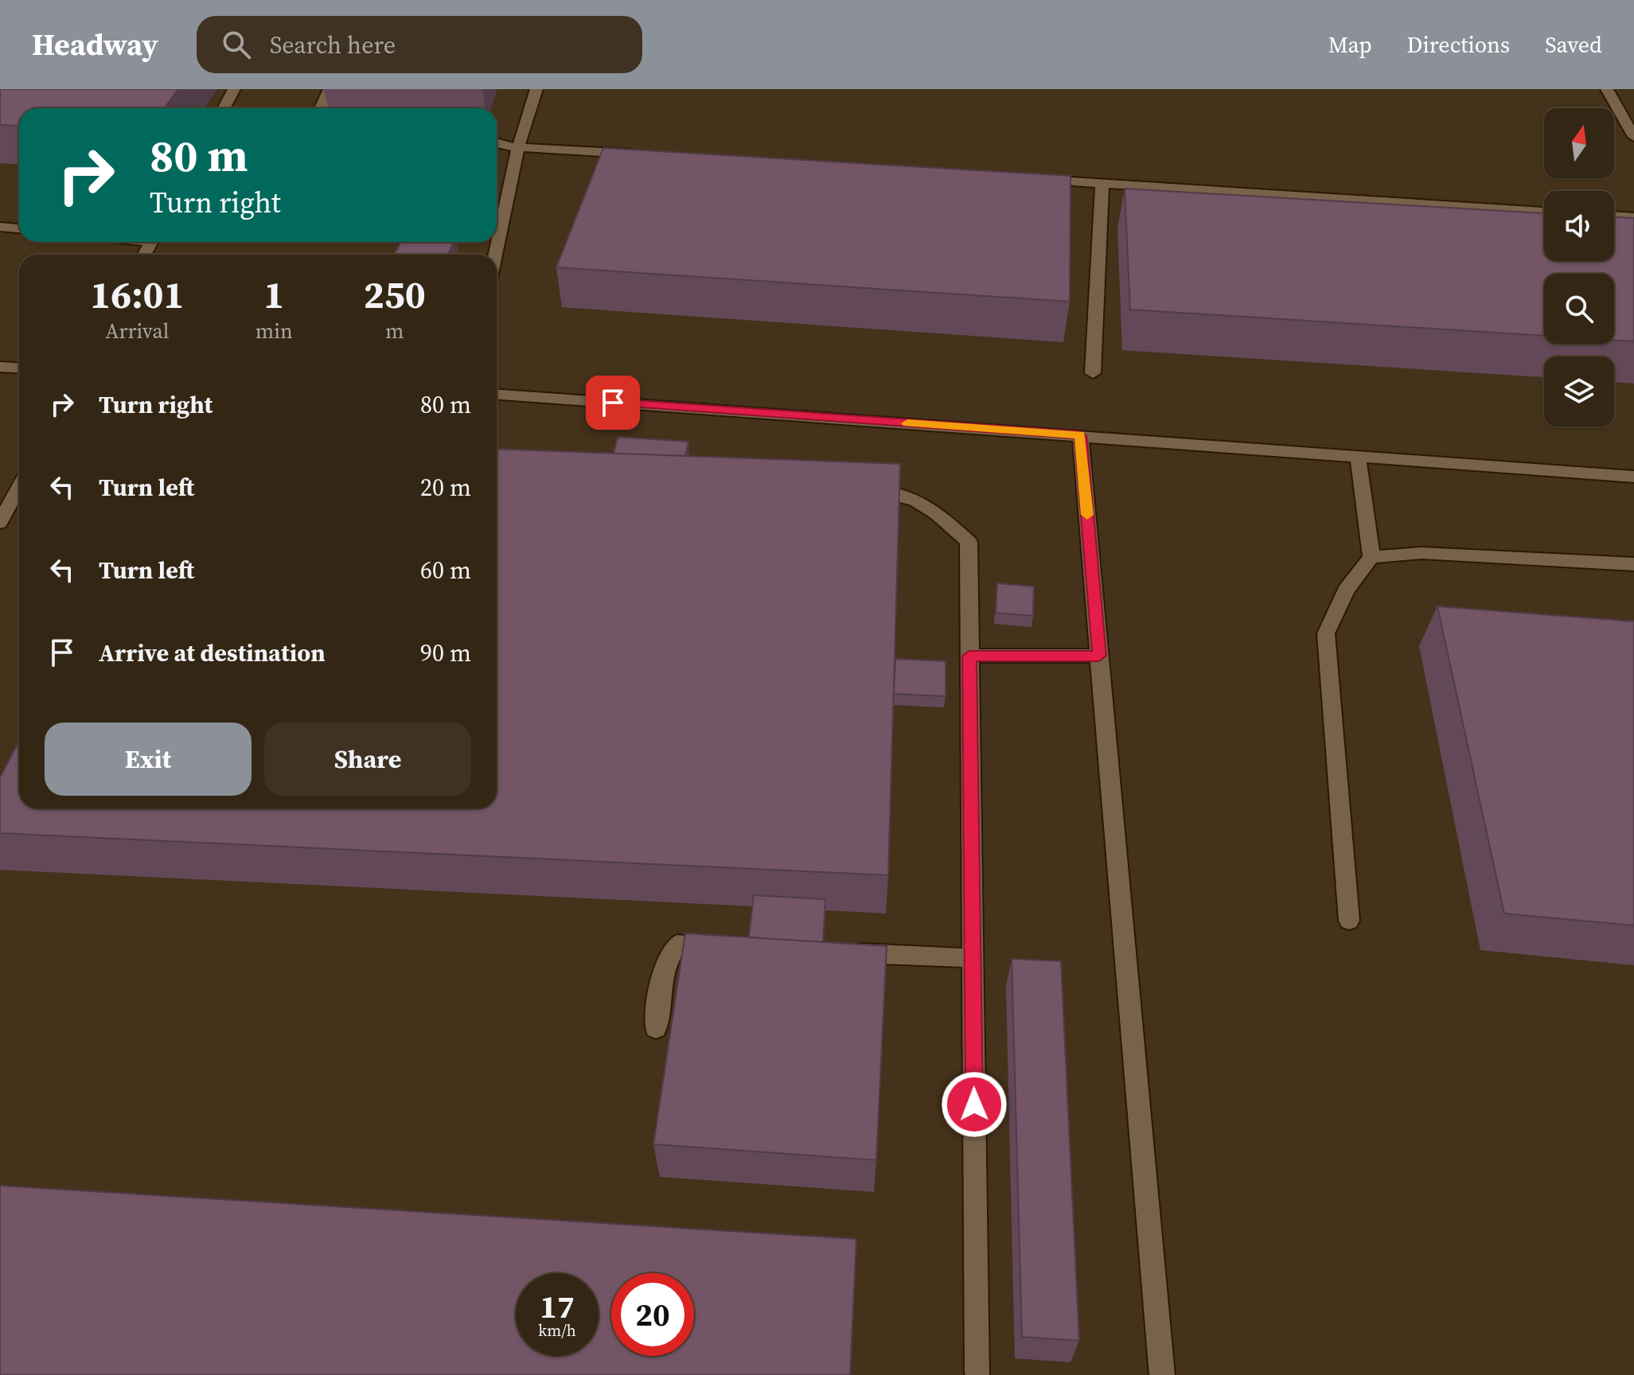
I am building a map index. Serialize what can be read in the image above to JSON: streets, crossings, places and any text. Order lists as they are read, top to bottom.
{
  "north": "top",
  "page": {
    "header": "Headway",
    "search": "Search here",
    "nav": ["Map", "Directions", "Saved"],
    "turn": ["80 m", "Turn right"],
    "eta": [
      "16:01",
      "Arrival",
      "1",
      "min",
      "250",
      "m"
    ],
    "list": [
      {
        "name": "Turn right",
        "value": "80 m"
      },
      {
        "name": "Turn left",
        "value": "20 m"
      },
      {
        "name": "Turn left",
        "value": "60 m"
      },
      {
        "name": "Arrive at destination",
        "value": "90 m"
      }
    ],
    "buttons": ["Exit", "Share"],
    "speed": "17 km/h",
    "limit": "20"
  }
}
